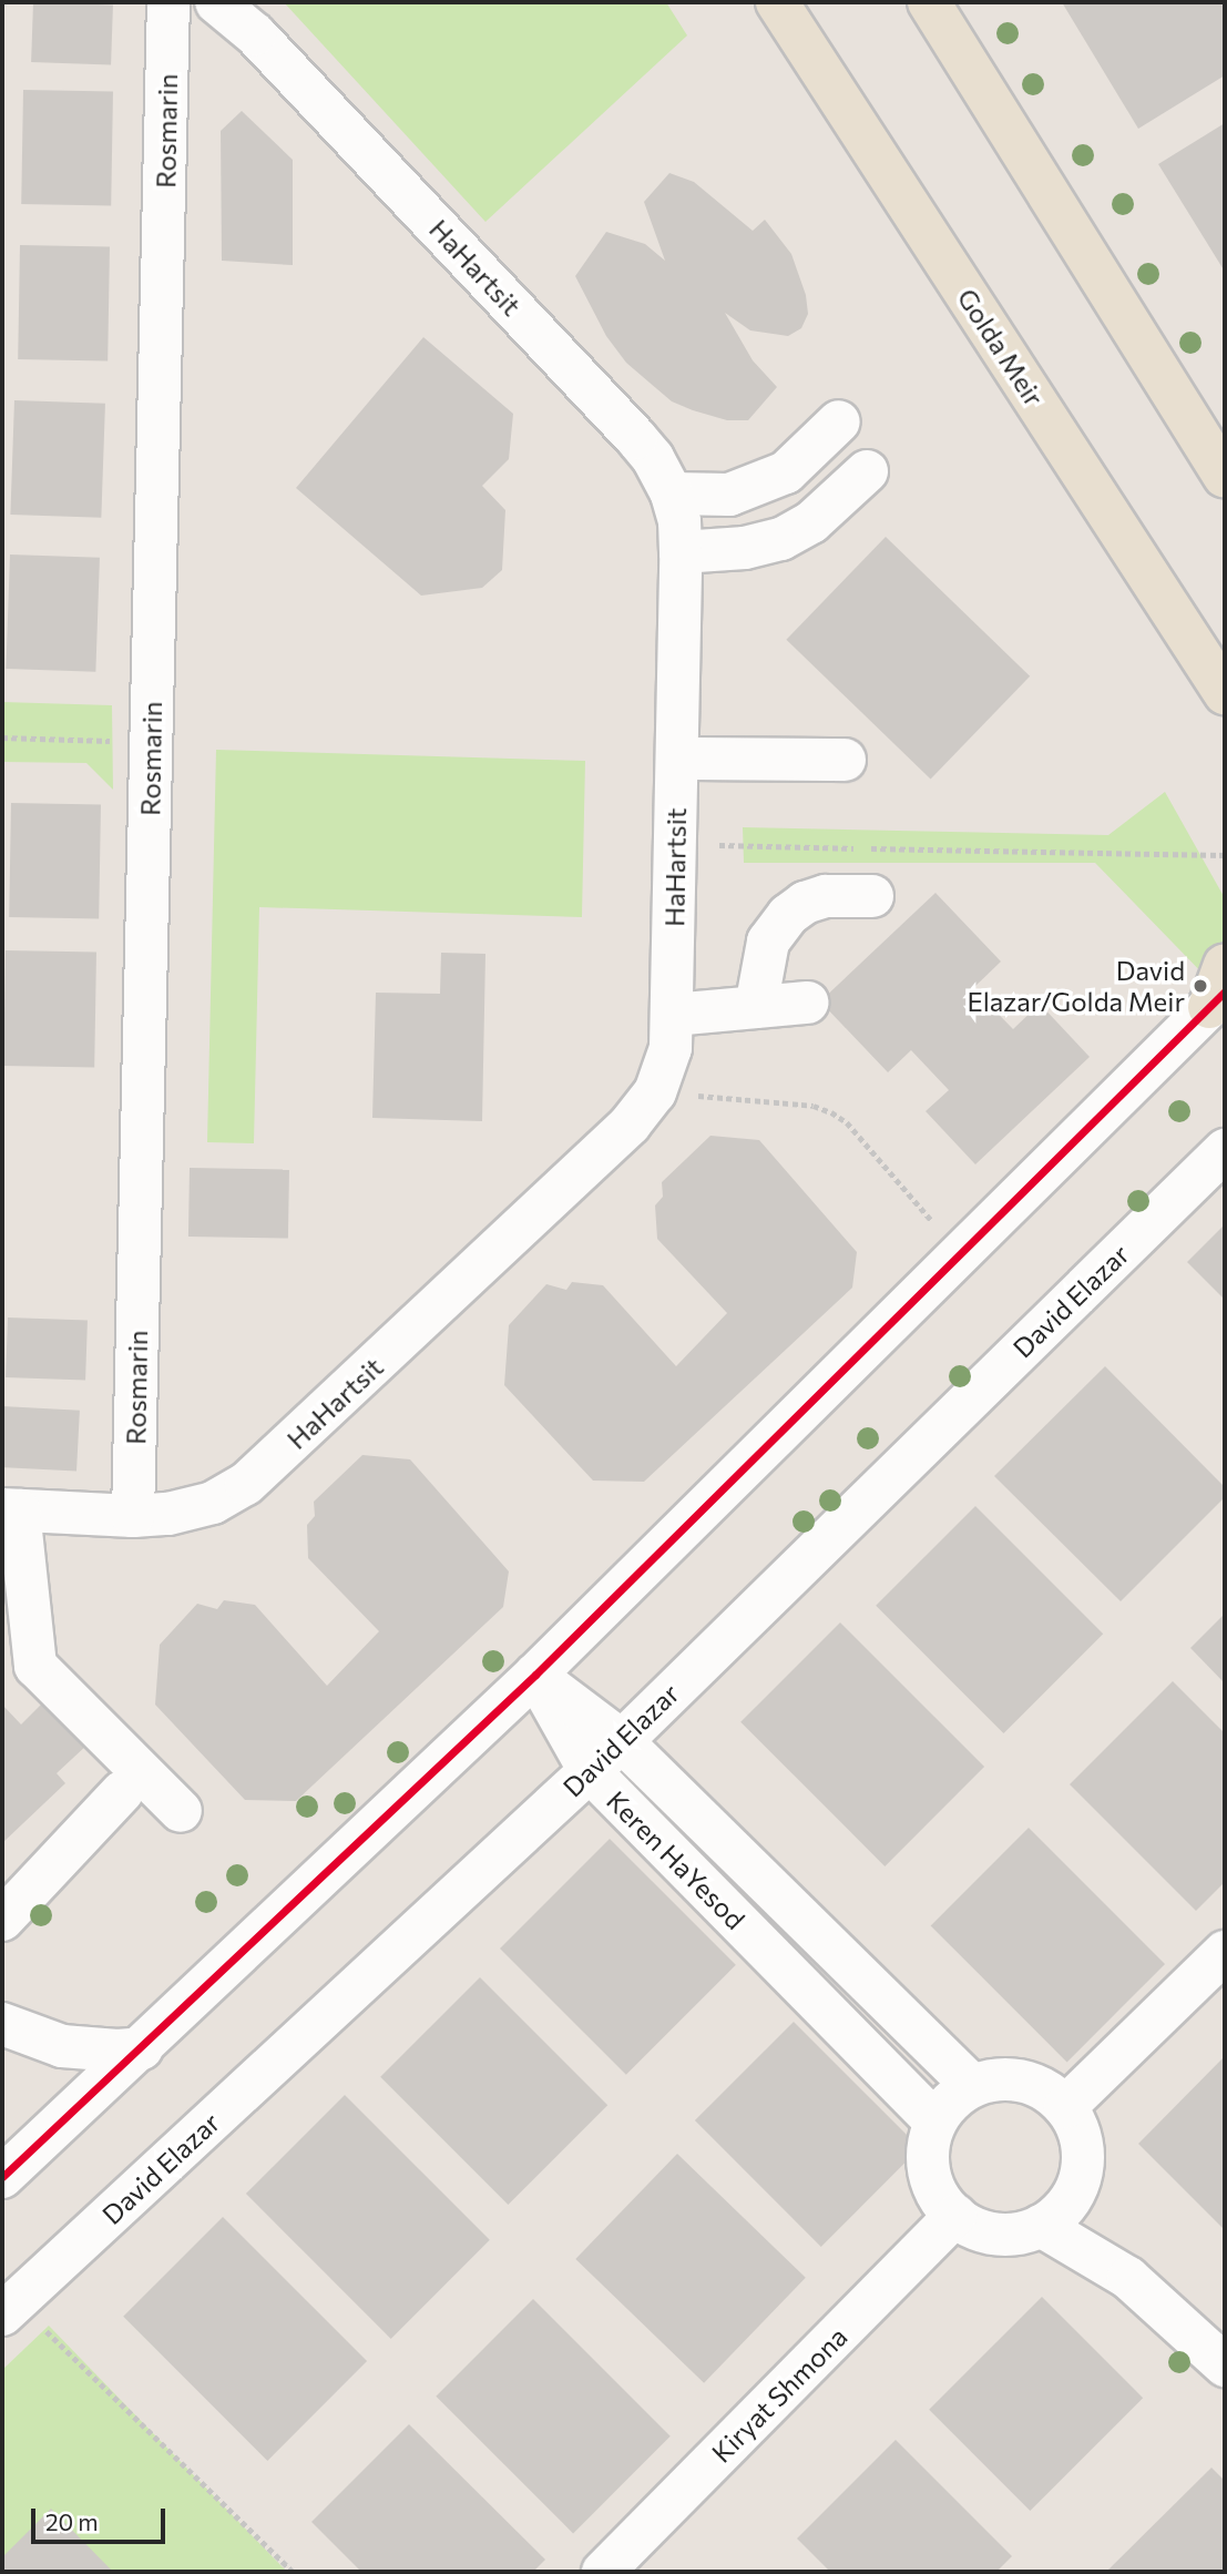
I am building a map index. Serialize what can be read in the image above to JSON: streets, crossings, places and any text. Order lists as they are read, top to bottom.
{
  "streets": {
    "main road": ["Golda Meir"],
    "street": [
      "Rosmarin",
      "HaHartsit",
      "David Elazar",
      "Keren HaYesod",
      "Kiryat Shmona"
    ]
  },
  "crossings": [
    ["Rosmarin", "HaHartsit"],
    ["David Elazar", "Keren HaYesod"],
    ["Keren HaYesod", "Kiryat Shmona"]
  ],
  "places": ["David Elazar/Golda Meir"],
  "lines": ["transit line 20"],
  "scale_bar": "20 m"
}
